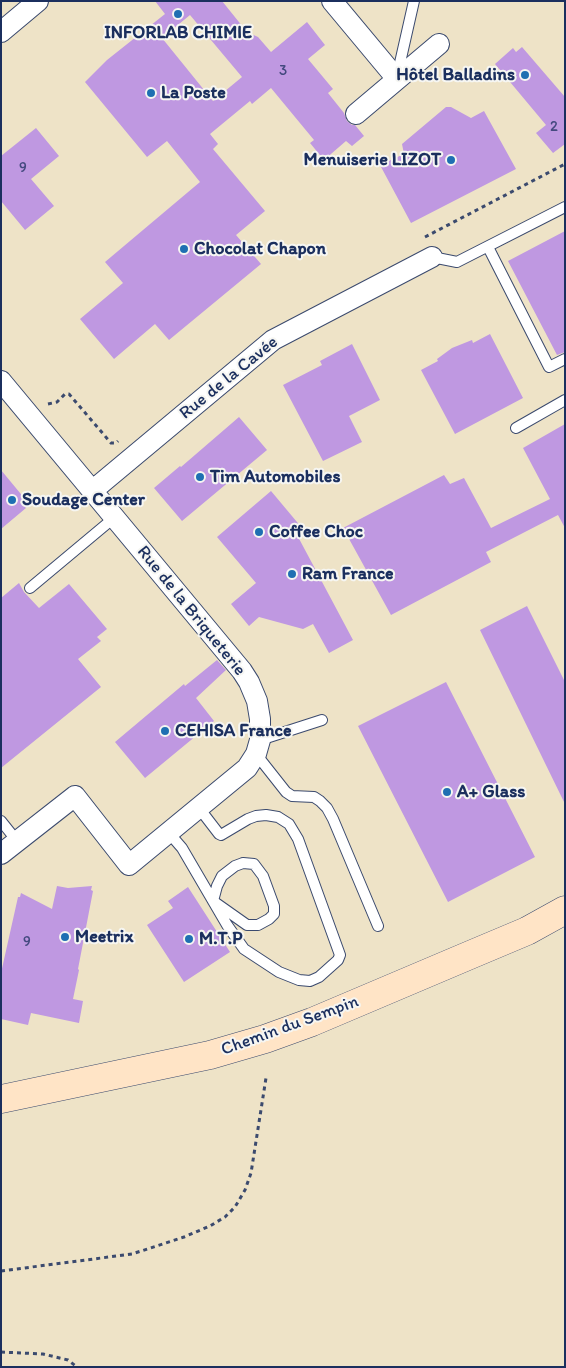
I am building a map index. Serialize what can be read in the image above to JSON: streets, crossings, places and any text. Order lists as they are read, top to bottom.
{
  "streets": {
    "street": ["Rue de la Cavée", "Rue de la Briqueterie", "Chemin du Sempin"]
  },
  "crossings": [
    ["Rue de la Cavée", "Rue de la Briqueterie"]
  ],
  "places": [
    "INFORLAB CHIMIE",
    "Hôtel Balladins",
    "La Poste",
    "Menuiserie LIZOT",
    "Chocolat Chapon",
    "Tim Automobiles",
    "Soudage Center",
    "Coffee Choc",
    "Ram France",
    "CEHISA France",
    "A+ Glass",
    "Meetrix",
    "M.T.P"
  ],
  "house_numbers": [
    "3",
    "2",
    "9",
    "9"
  ]
}
